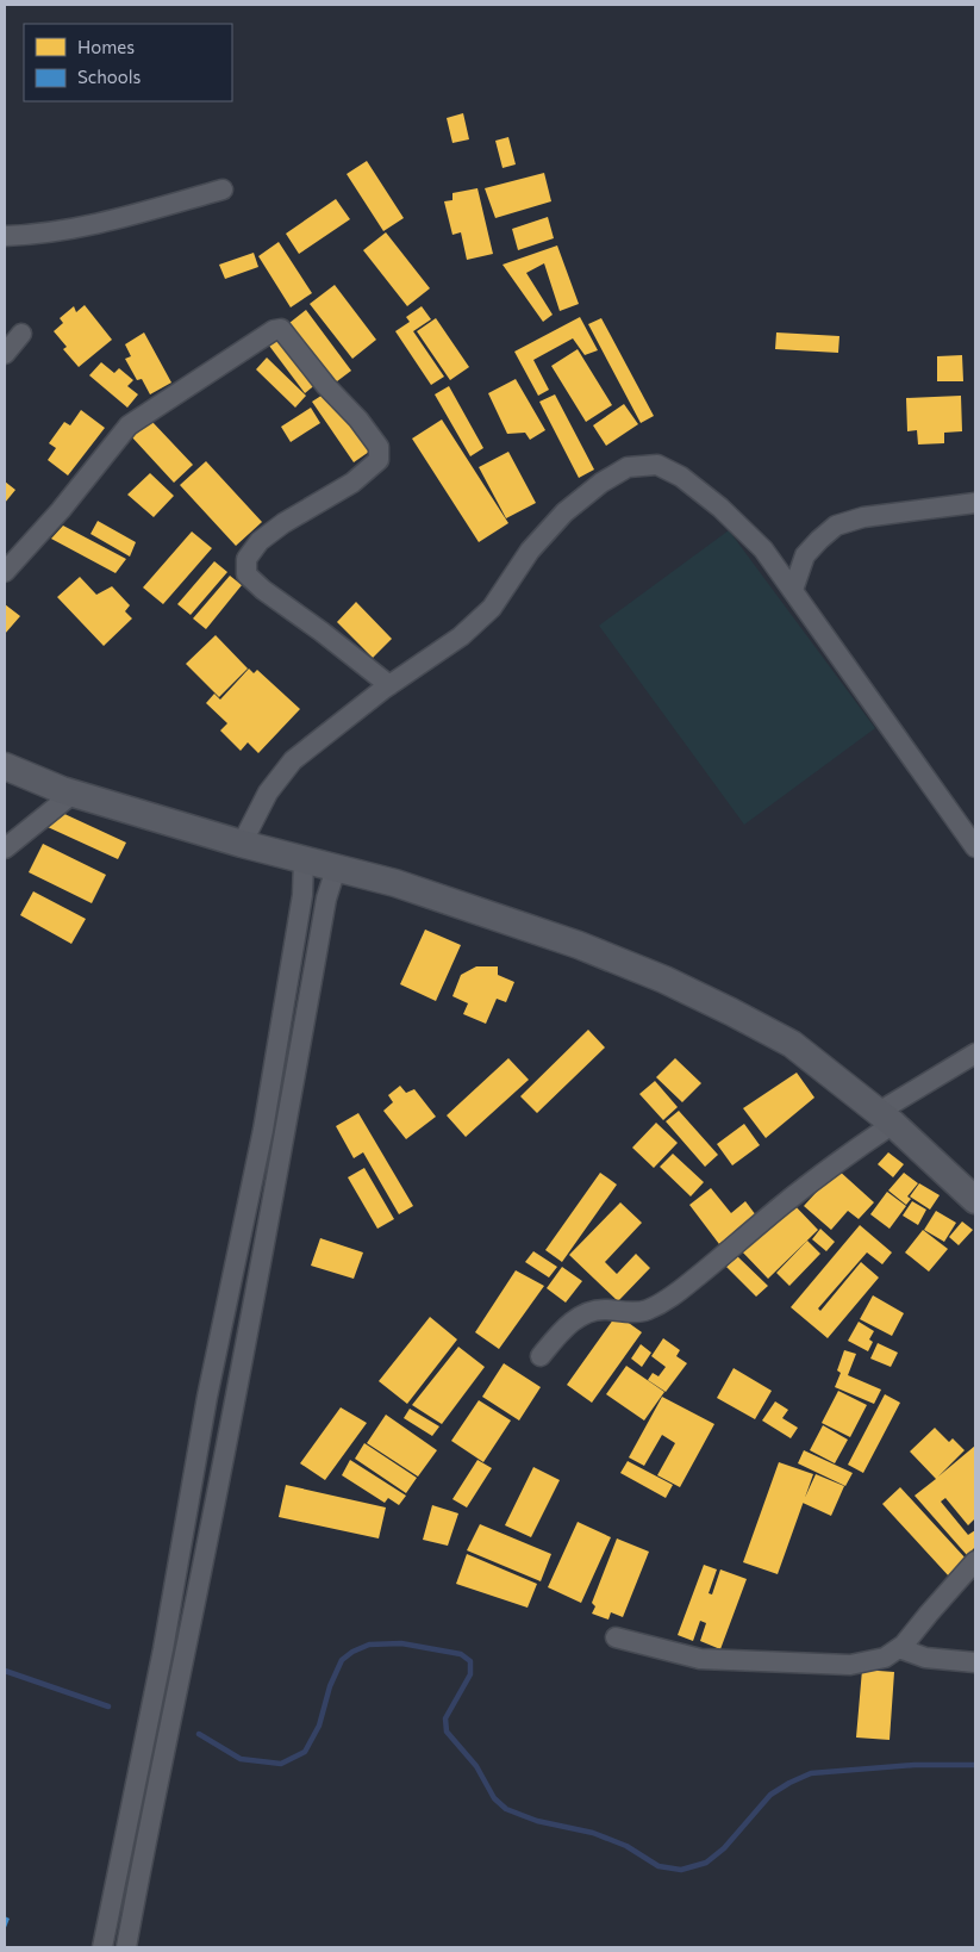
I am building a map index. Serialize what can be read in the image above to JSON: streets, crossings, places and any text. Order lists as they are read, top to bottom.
{
  "legend": ["Homes", "Schools"]
}
